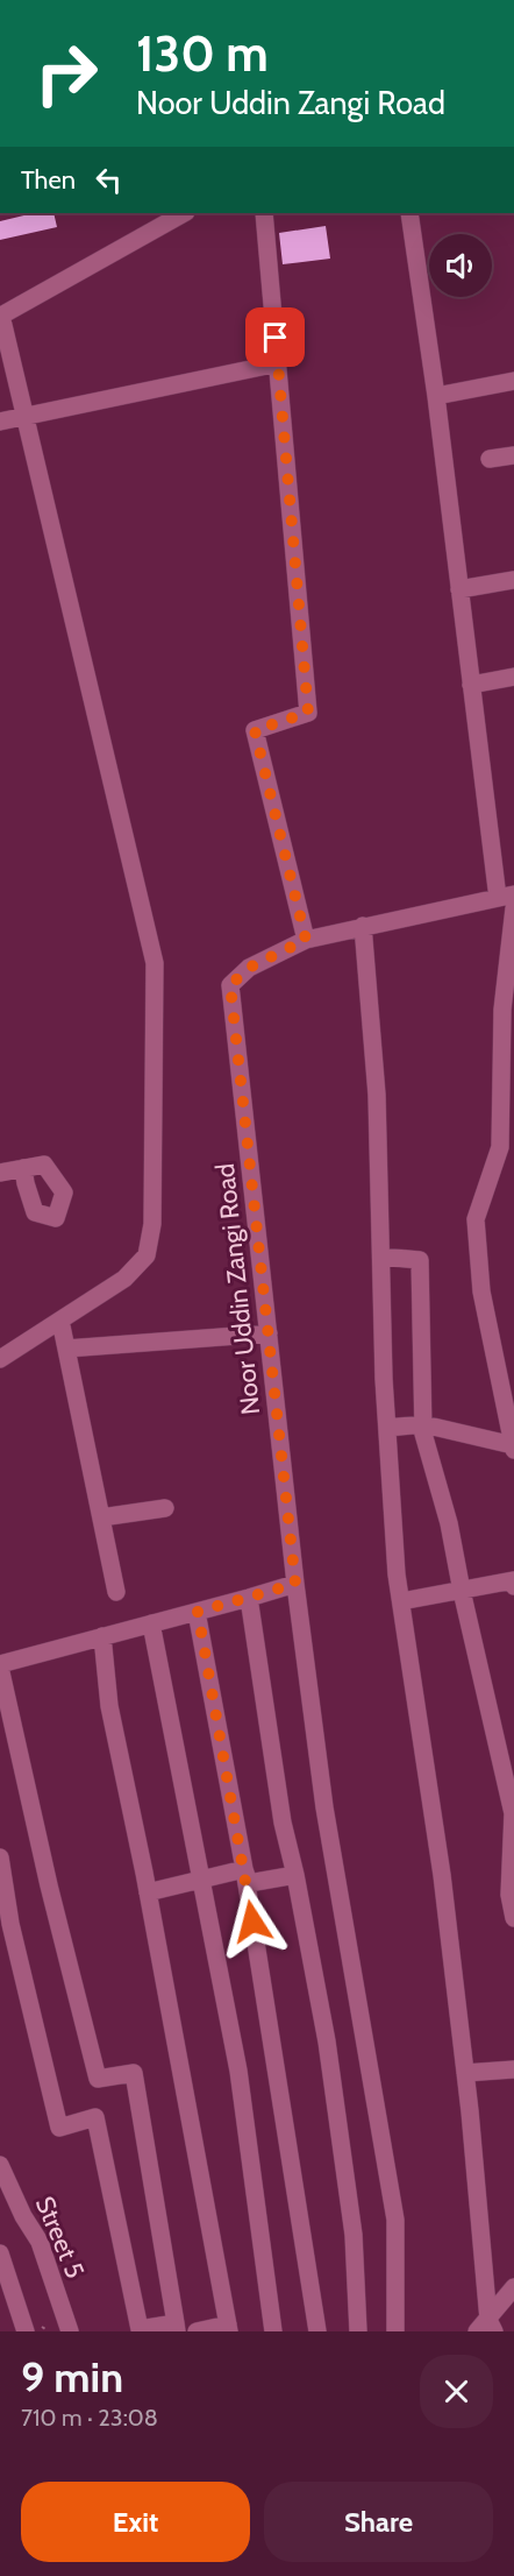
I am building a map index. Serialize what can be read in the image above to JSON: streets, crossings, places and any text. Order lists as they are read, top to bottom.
{
  "streets": {
    "street": ["Noor Uddin Zangi Road", "Street 5"]
  },
  "page": {
    "turn": ["130 m", "Noor Uddin Zangi Road"],
    "then": "Then",
    "heading": ["9 min", "710 m · 23:08"],
    "buttons": ["Exit", "Share"]
  }
}
